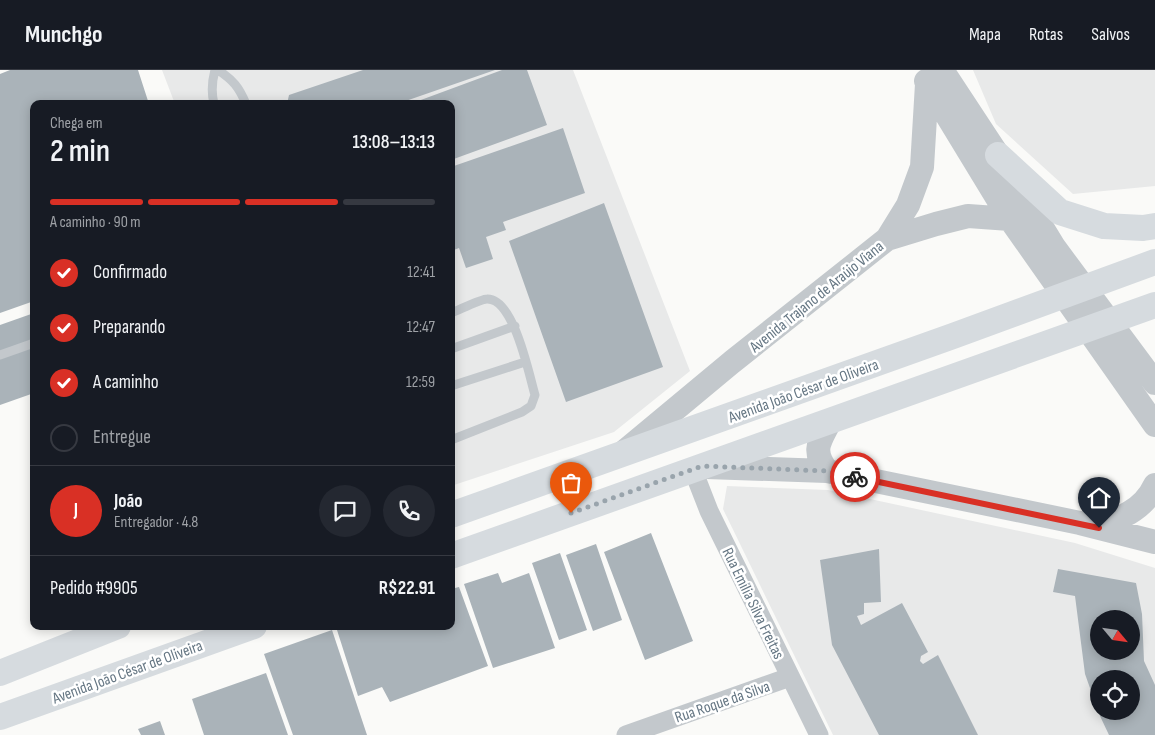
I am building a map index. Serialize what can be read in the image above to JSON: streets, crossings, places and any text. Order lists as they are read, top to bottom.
{
  "streets": {
    "main road": ["Avenida João César de Oliveira"],
    "street": ["Avenida Trajano de Araújo Viana", "Rua Emília Silva Freitas", "Rua Roque da Silva"]
  },
  "crossings": [
    ["Avenida Trajano de Araújo Viana", "Avenida João César de Oliveira"],
    ["Rua Emília Silva Freitas", "Rua Roque da Silva"]
  ],
  "north": "bottom right",
  "page": {
    "header": "Munchgo",
    "nav": ["Mapa", "Rotas", "Salvos"],
    "heading": ["2 min", "Chega em", "13:08–13:13"],
    "panel": [
      "João",
      "Entregador · 4.8",
      "Pedido #9905",
      "R$22.91"
    ],
    "bar": "A caminho · 90 m",
    "list": [
      ["Confirmado", "12:41"],
      ["Preparando", "12:47"],
      ["A caminho", "12:59"],
      "Entregue"
    ],
    "round": "J"
  }
}
